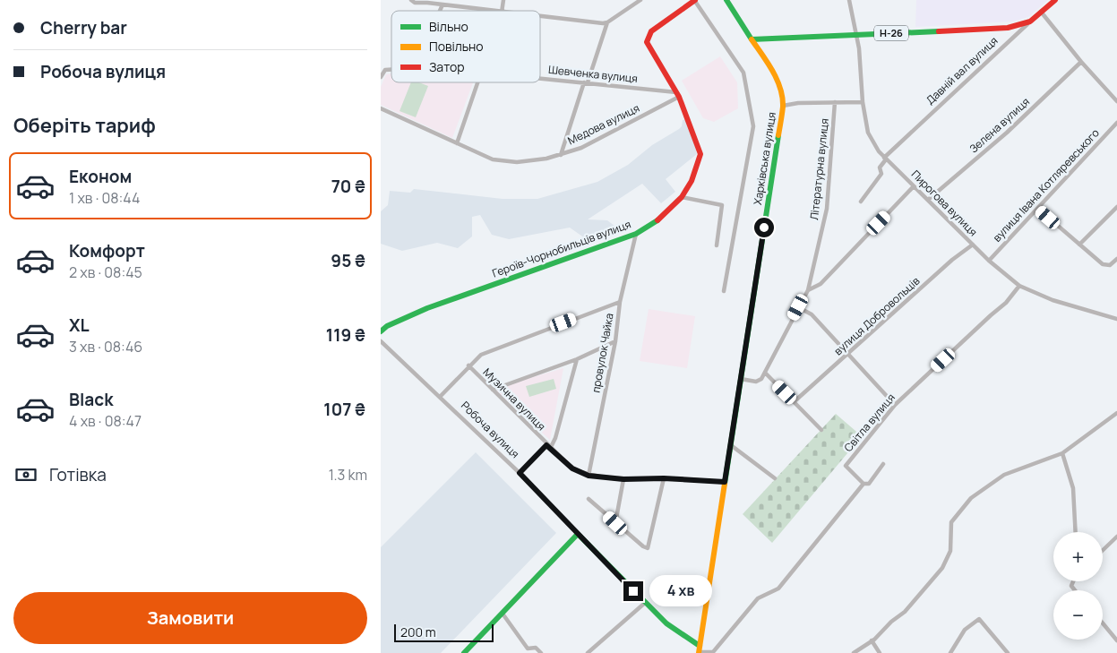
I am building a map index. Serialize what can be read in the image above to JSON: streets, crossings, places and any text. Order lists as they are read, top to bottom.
{
  "streets": {
    "street": [
      "Н-26",
      "Давній вал вулиця",
      "Шевченка вулиця",
      "Медова вулиця",
      "Зелена вулиця",
      "Харківська вулиця",
      "Літературна вулиця",
      "вулиця Івана Котляревського",
      "Пирогова вулиця",
      "Героїв-Чорнобильців вулиця",
      "вулиця Добровольців",
      "провулок Чайка",
      "Музична вулиця",
      "Світла вулиця",
      "Робоча вулиця"
    ]
  },
  "crossings": [
    ["Н-26", "Давній вал вулиця"],
    ["Н-26", "Харківська вулиця"],
    ["Н-26", "Пирогова вулиця"],
    ["Давній вал вулиця", "Пирогова вулиця"],
    ["Шевченка вулиця", "Медова вулиця"],
    ["Шевченка вулиця", "Героїв-Чорнобильців вулиця"],
    ["Медова вулиця", "Героїв-Чорнобильців вулиця"],
    ["Зелена вулиця", "Пирогова вулиця"],
    ["Харківська вулиця", "Музична вулиця"],
    ["Харківська вулиця", "Робоча вулиця"],
    ["вулиця Івана Котляревського", "Пирогова вулиця"],
    ["Пирогова вулиця", "вулиця Добровольців"],
    ["Пирогова вулиця", "Світла вулиця"],
    ["Героїв-Чорнобильців вулиця", "провулок Чайка"],
    ["провулок Чайка", "Музична вулиця"]
  ],
  "legend": ["Вільно", "Повільно", "Затор"],
  "scale_bar": "200 m",
  "page": {
    "banner": ["Cherry bar", "Робоча вулиця"],
    "heading": "Оберіть тариф",
    "list": [
      {
        "name": "Економ",
        "note": "1 хв · 08:44",
        "value": "70 ₴"
      },
      {
        "name": "Комфорт",
        "note": "2 хв · 08:45",
        "value": "95 ₴"
      },
      {
        "name": "XL",
        "note": "3 хв · 08:46",
        "value": "119 ₴"
      },
      {
        "name": "Black",
        "note": "4 хв · 08:47",
        "value": "107 ₴"
      }
    ],
    "pay": ["Готівка", "1.3 km"],
    "map_buttons": ["+", "−"],
    "bubble": "4 хв",
    "buttons": "Замовити",
    "scale": "200 m"
  }
}
